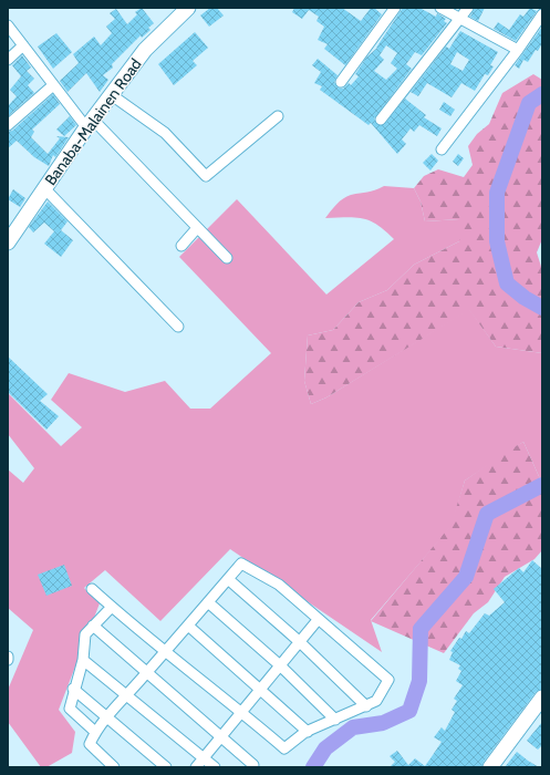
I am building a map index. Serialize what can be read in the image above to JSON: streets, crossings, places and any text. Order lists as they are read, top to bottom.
{
  "streets": {
    "street": ["Banaba-Malainen Road"]
  }
}
